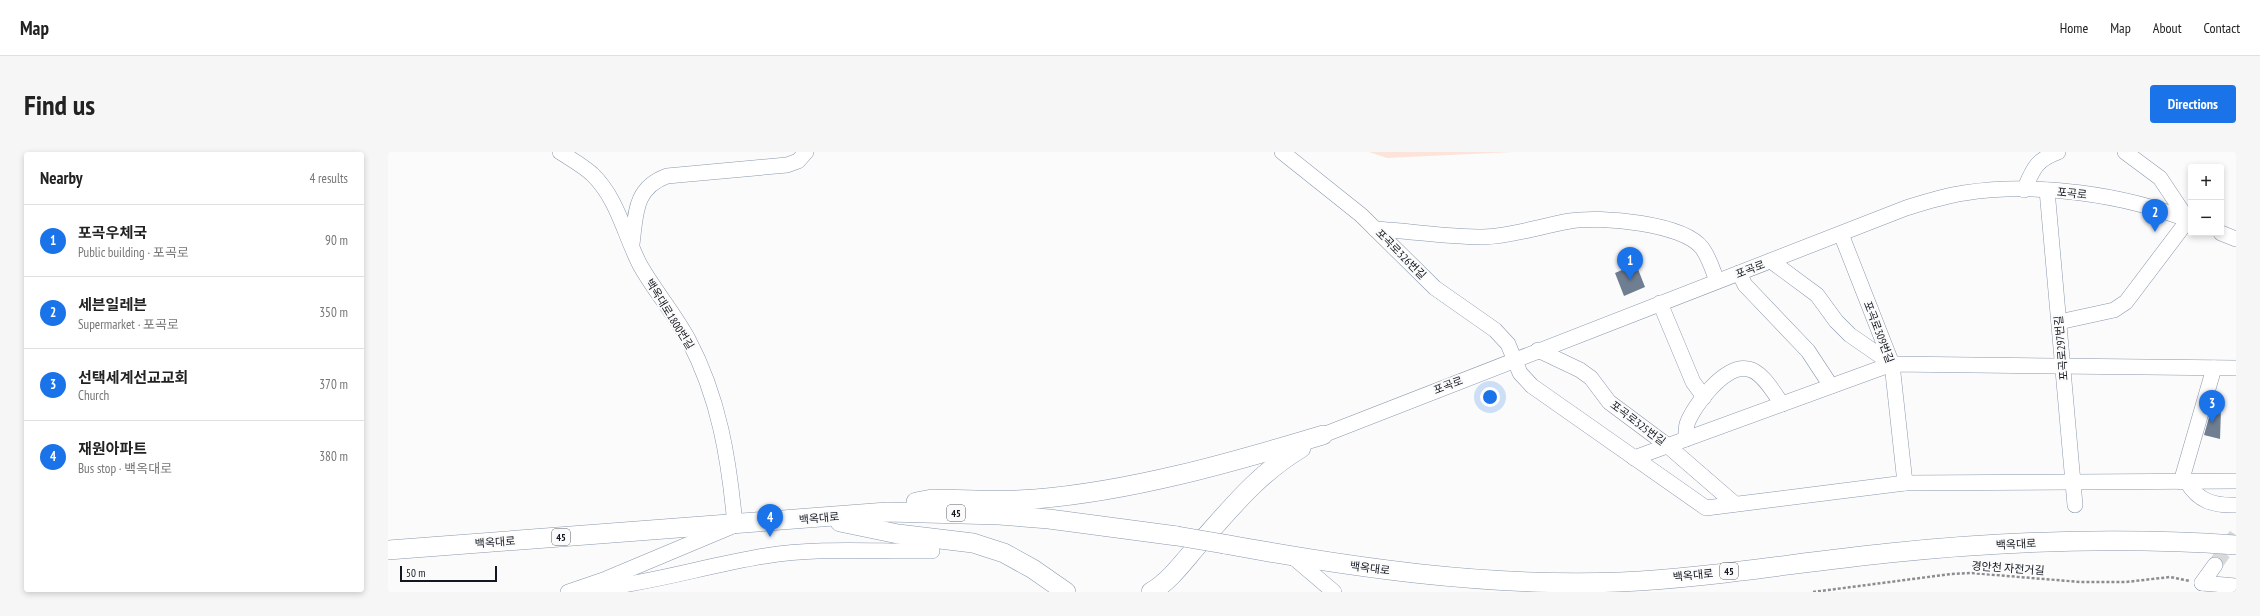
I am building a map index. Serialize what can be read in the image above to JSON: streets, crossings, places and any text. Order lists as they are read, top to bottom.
{
  "streets": {
    "main road": ["45", "백옥대로"],
    "street": [
      "포곡로",
      "포곡로326번길",
      "백옥대로1800번길",
      "포곡로309번길",
      "포곡로297번길",
      "포곡로325번길"
    ],
    "path": ["경안천 자전거길"]
  },
  "crossings": [
    ["포곡로", "포곡로326번길"],
    ["포곡로", "포곡로309번길"],
    ["포곡로", "포곡로297번길"],
    ["포곡로", "포곡로325번길"],
    ["포곡로326번길", "포곡로309번길"],
    ["포곡로326번길", "포곡로297번길"],
    ["포곡로326번길", "포곡로325번길"],
    ["백옥대로1800번길", "백옥대로"]
  ],
  "scale_bar": "50 m",
  "page": {
    "header": "Map",
    "nav": [
      "Home",
      "Map",
      "About",
      "Contact"
    ],
    "buttons": "Directions",
    "title": "Find us",
    "heading": ["Nearby", "4 results"],
    "map_buttons": ["+", "−"],
    "pins": [
      "2",
      "1",
      "3",
      "4"
    ],
    "list": [
      {
        "mark": "1",
        "name": "포곡우체국",
        "note": "Public building · 포곡로",
        "value": "90 m"
      },
      {
        "mark": "2",
        "name": "세븐일레븐",
        "note": "Supermarket · 포곡로",
        "value": "350 m"
      },
      {
        "mark": "3",
        "name": "선택세계선교교회",
        "note": "Church",
        "value": "370 m"
      },
      {
        "mark": "4",
        "name": "재원아파트",
        "note": "Bus stop · 백옥대로",
        "value": "380 m"
      }
    ],
    "scale": "50 m"
  }
}
